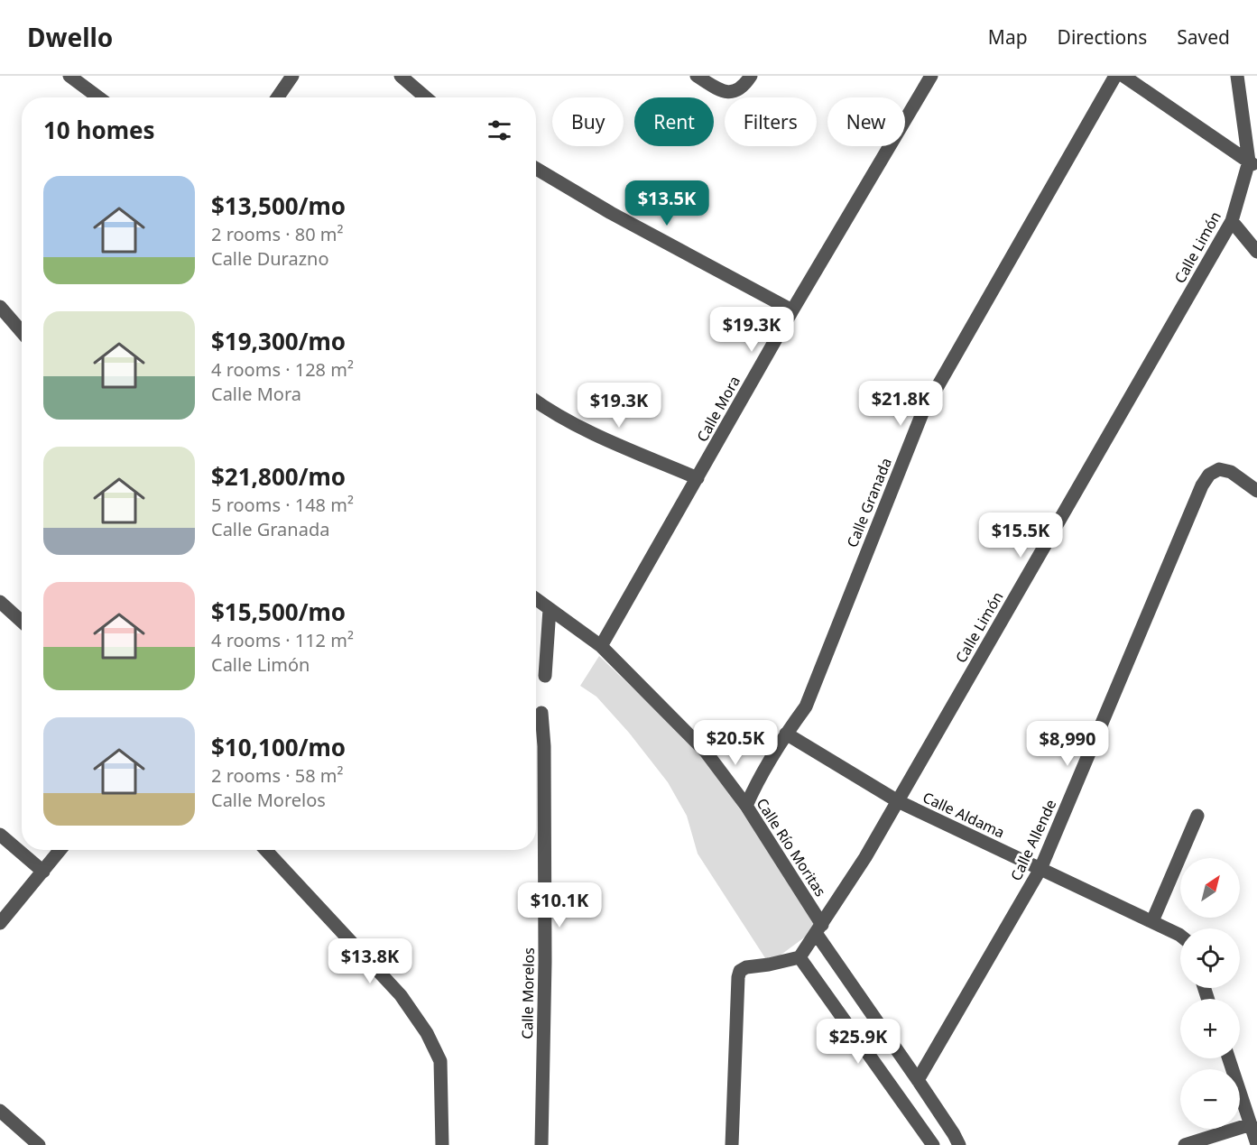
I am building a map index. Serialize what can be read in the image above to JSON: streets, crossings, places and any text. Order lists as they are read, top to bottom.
{
  "streets": {
    "street": [
      "Calle Limón",
      "Calle Mora",
      "Calle Granada",
      "Calle Aldama",
      "Calle Allende",
      "Calle Río Moritas",
      "Calle Morelos"
    ]
  },
  "crossings": [
    ["Calle Limón", "Calle Aldama"],
    ["Calle Limón", "Calle Río Moritas"],
    ["Calle Mora", "Calle Río Moritas"],
    ["Calle Granada", "Calle Aldama"],
    ["Calle Granada", "Calle Río Moritas"],
    ["Calle Aldama", "Calle Allende"],
    ["Calle Allende", "Calle Río Moritas"]
  ],
  "north": "top right",
  "page": {
    "header": "Dwello",
    "nav": ["Map", "Directions", "Saved"],
    "chip": [
      "Buy",
      "Rent",
      "Filters",
      "New"
    ],
    "heading": "10 homes",
    "list": [
      {
        "name": "$13,500/mo",
        "note": "2 rooms · 80 m² · Calle Durazno"
      },
      {
        "name": "$19,300/mo",
        "note": "4 rooms · 128 m² · Calle Mora"
      },
      {
        "name": "$21,800/mo",
        "note": "5 rooms · 148 m² · Calle Granada"
      },
      {
        "name": "$15,500/mo",
        "note": "4 rooms · 112 m² · Calle Limón"
      },
      {
        "name": "$10,100/mo",
        "note": "2 rooms · 58 m² · Calle Morelos"
      }
    ],
    "price": [
      "$13.5K",
      "$19.3K",
      "$21.8K",
      "$19.3K",
      "$15.5K",
      "$20.5K",
      "$8,990",
      "$10.1K",
      "$13.8K",
      "$25.9K"
    ],
    "map_buttons": ["+", "−"]
  }
}
